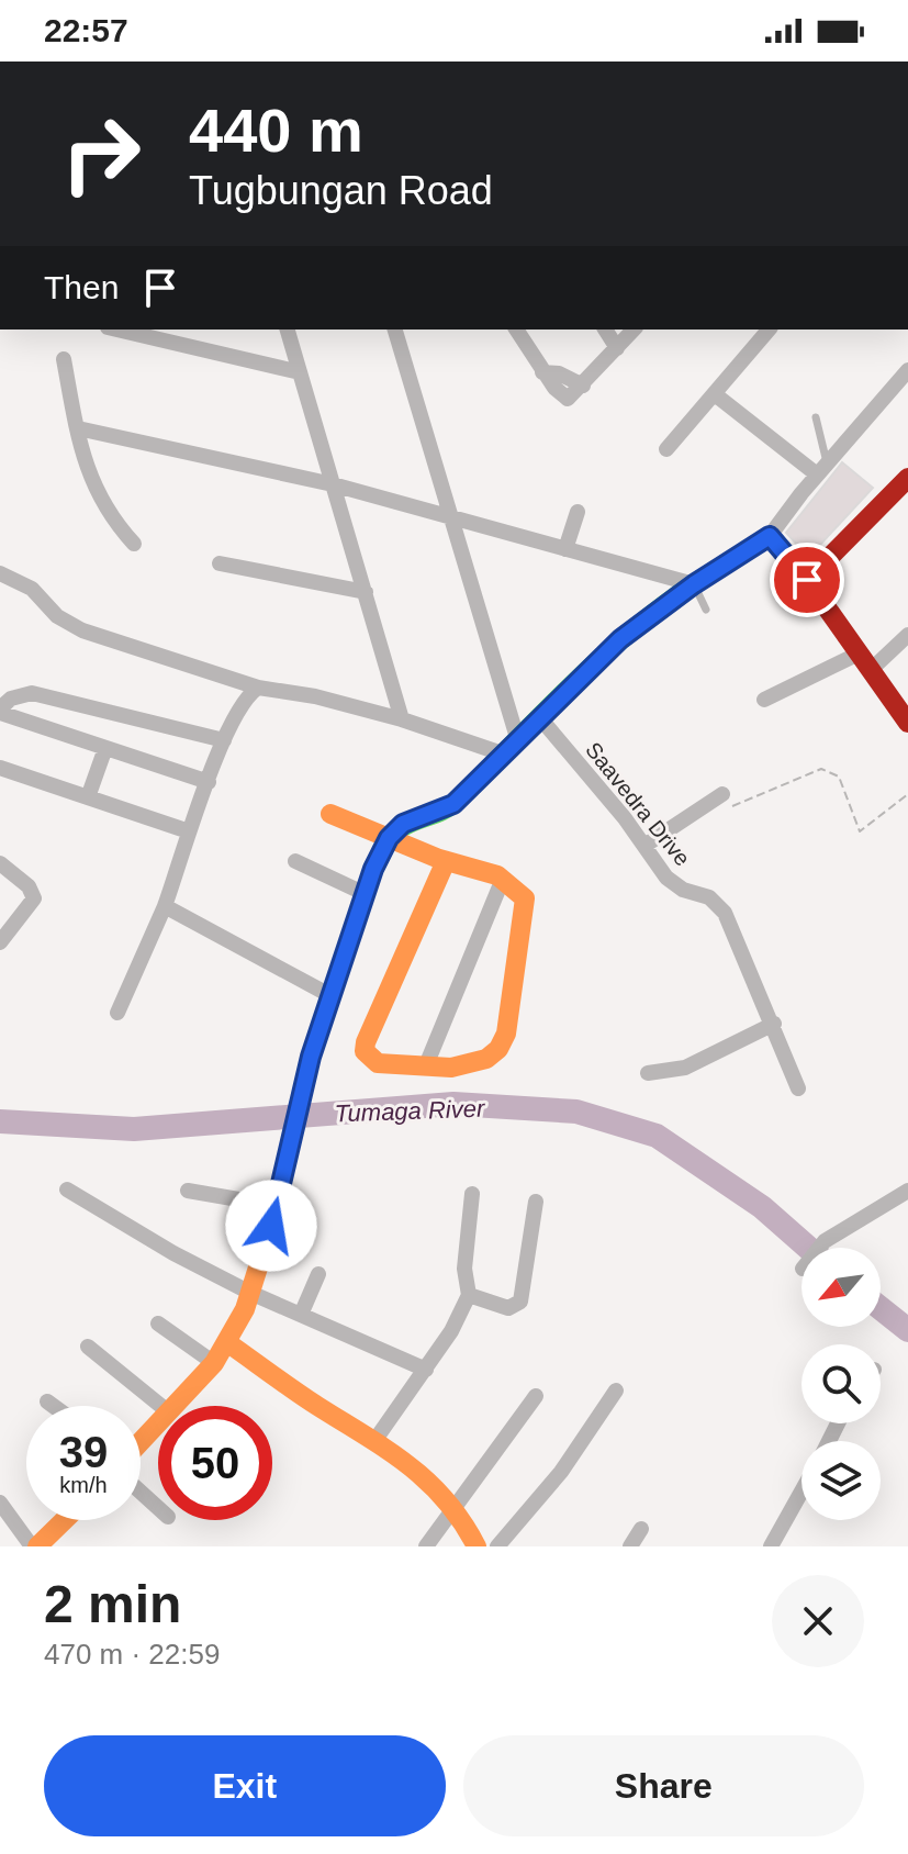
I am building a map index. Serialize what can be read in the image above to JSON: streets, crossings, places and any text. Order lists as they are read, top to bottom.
{
  "streets": {
    "street": ["Saavedra Drive"]
  },
  "water": ["Tumaga River"],
  "north": "bottom left",
  "page": {
    "status": "22:57",
    "turn": ["440 m", "Tugbungan Road"],
    "then": "Then",
    "speed": "39 km/h",
    "limit": "50",
    "heading": ["2 min", "470 m · 22:59"],
    "buttons": ["Exit", "Share"]
  }
}
